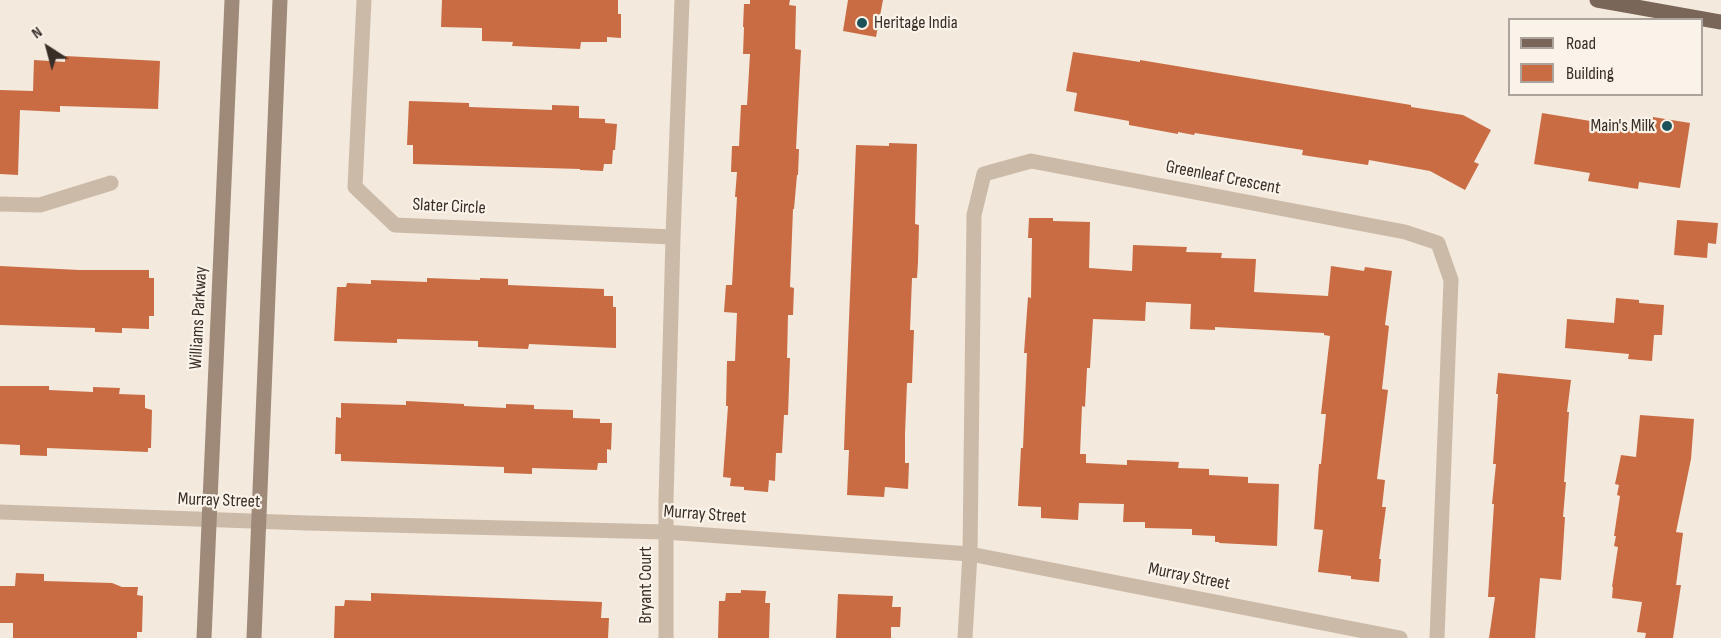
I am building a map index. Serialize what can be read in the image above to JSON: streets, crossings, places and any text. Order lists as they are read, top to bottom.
{
  "streets": {
    "main road": ["Williams Parkway"],
    "street": [
      "Greenleaf Crescent",
      "Slater Circle",
      "Murray Street",
      "Bryant Court"
    ]
  },
  "crossings": [
    ["Greenleaf Crescent", "Murray Street"],
    ["Williams Parkway", "Murray Street"],
    ["Murray Street", "Bryant Court"]
  ],
  "places": ["Heritage India", "Main's Milk"],
  "legend": ["Road", "Building"],
  "north": "top left"
}
